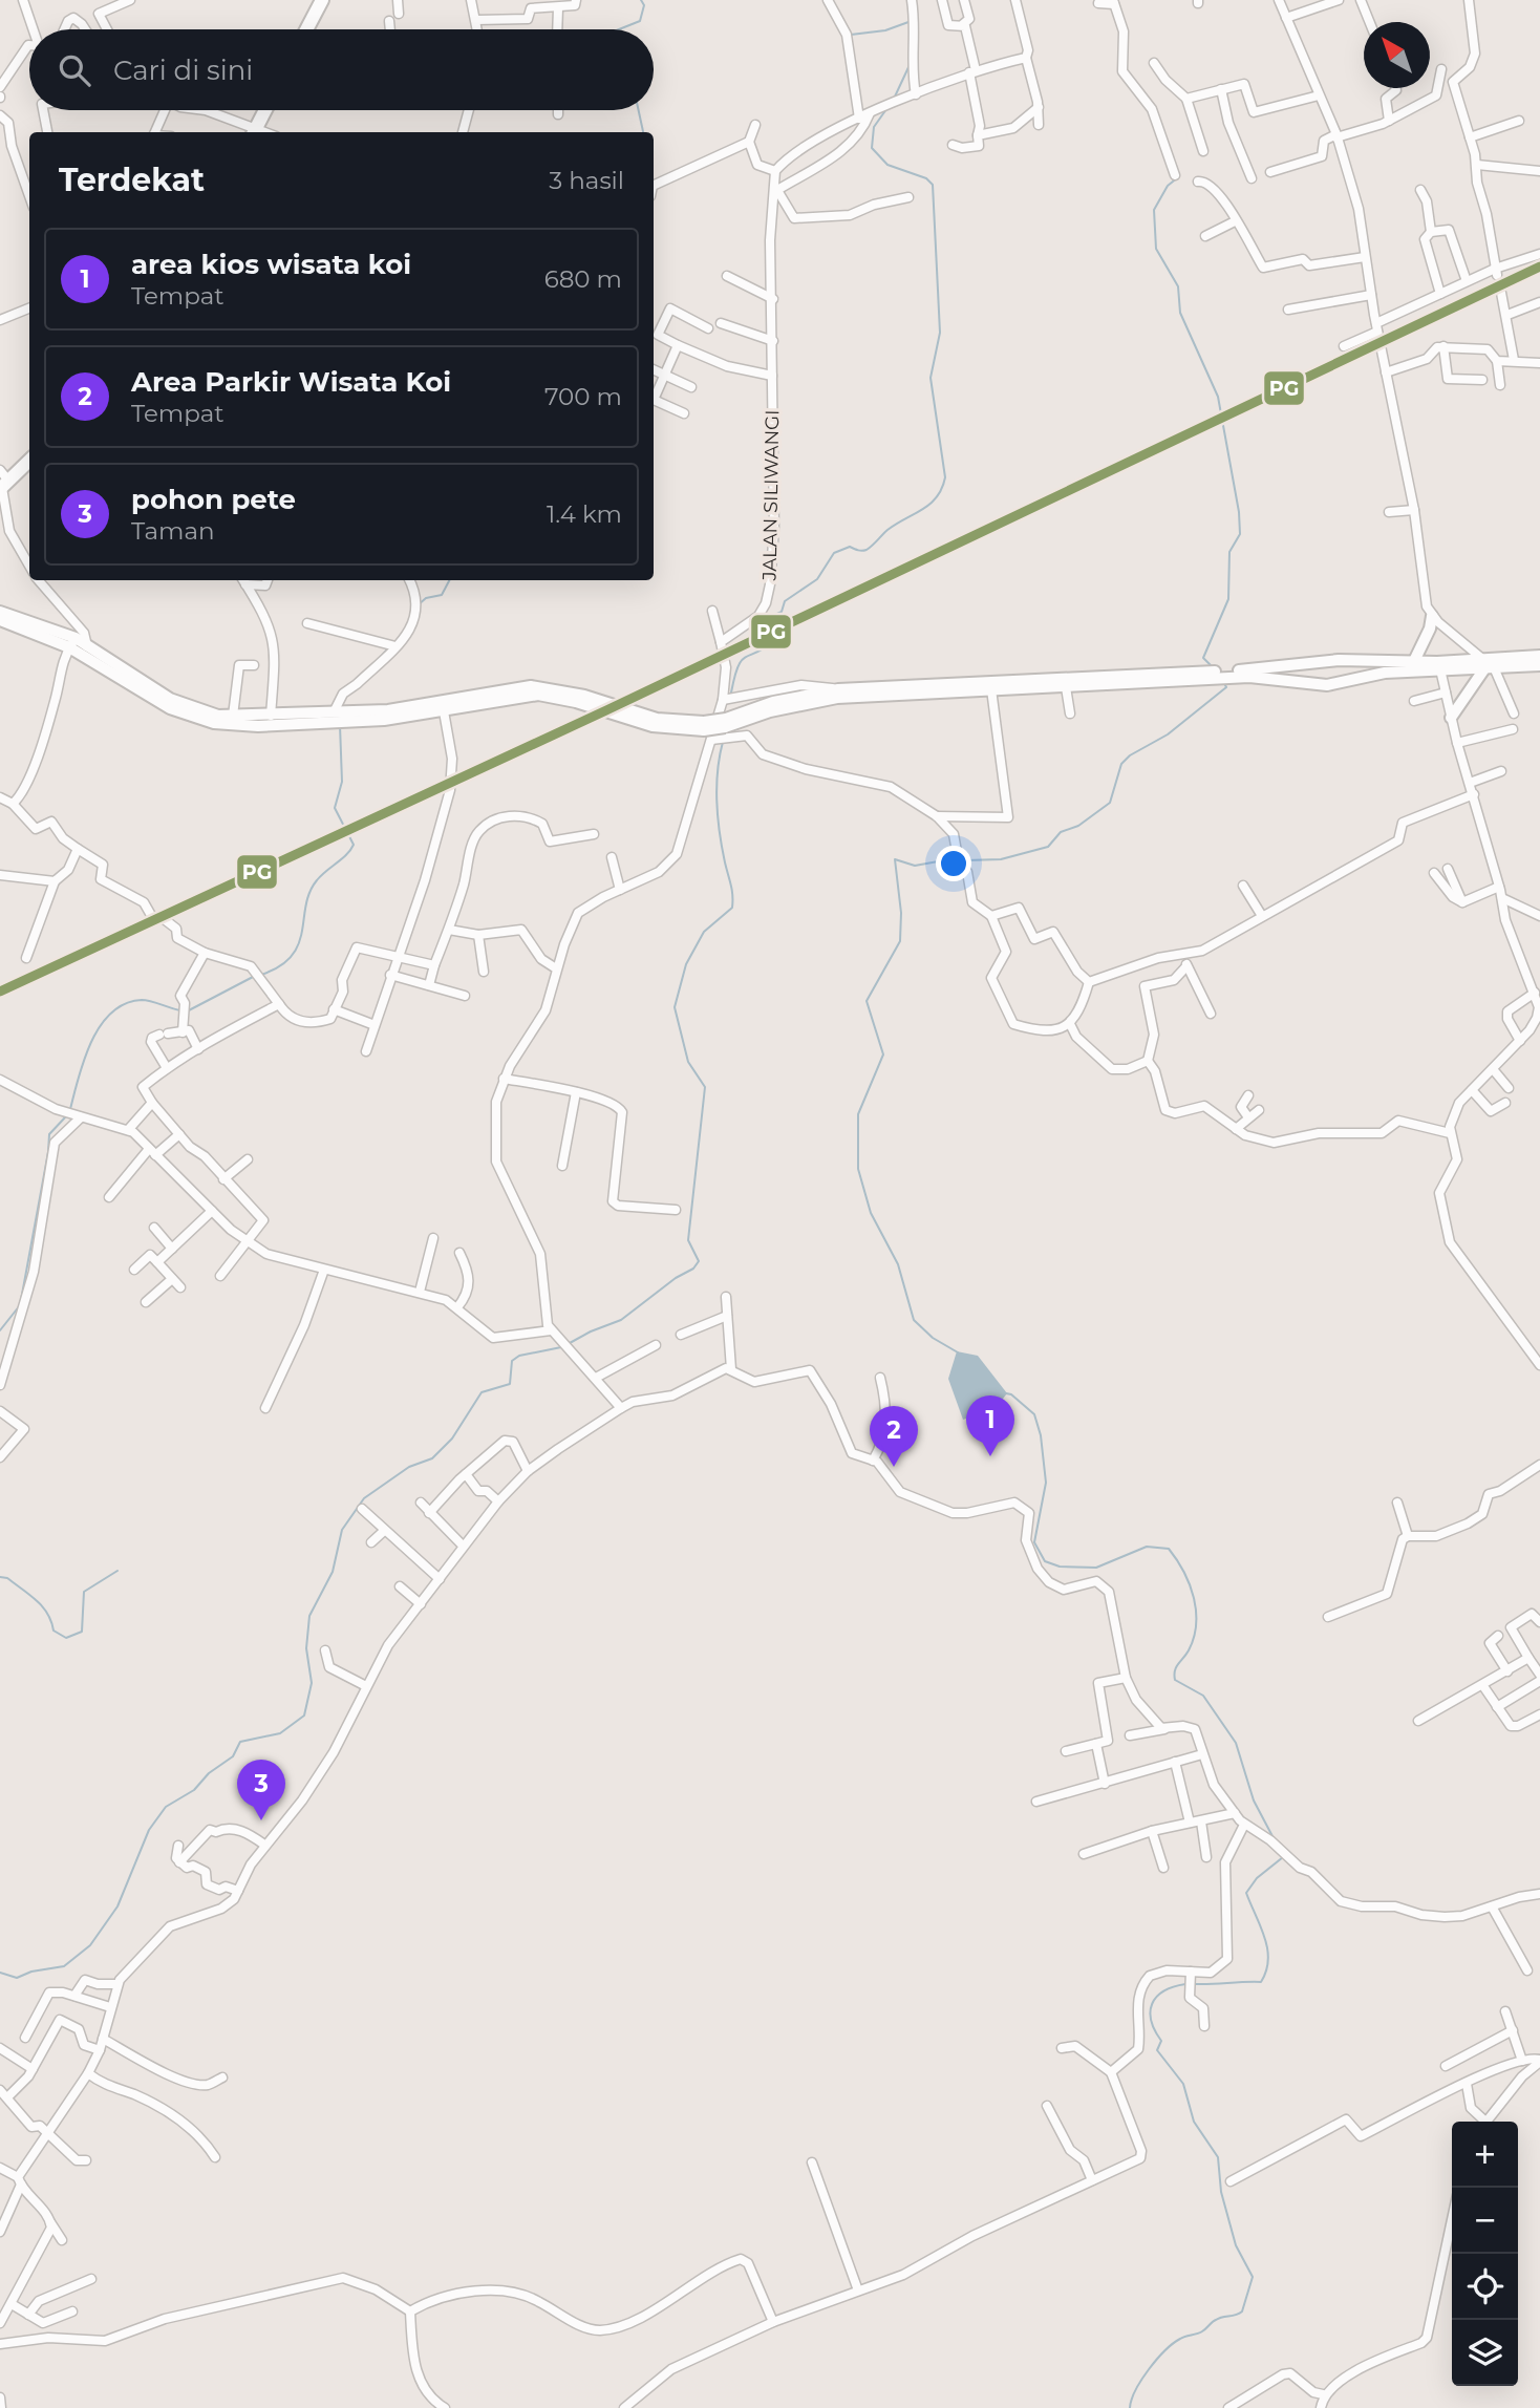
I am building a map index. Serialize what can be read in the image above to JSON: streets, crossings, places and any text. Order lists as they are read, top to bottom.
{
  "streets": {
    "street": ["JALAN SILIWANGI"]
  },
  "lines": ["transit line PG"],
  "north": "top left",
  "page": {
    "search": "Cari di sini",
    "heading": ["Terdekat", "3 hasil"],
    "list": [
      {
        "mark": "1",
        "name": "area kios wisata koi",
        "note": "Tempat",
        "value": "680 m"
      },
      {
        "mark": "2",
        "name": "Area Parkir Wisata Koi",
        "note": "Tempat",
        "value": "700 m"
      },
      {
        "mark": "3",
        "name": "pohon pete",
        "note": "Taman",
        "value": "1.4 km"
      }
    ],
    "pins": ["1", "2", "3"],
    "map_buttons": ["+", "−"]
  }
}
